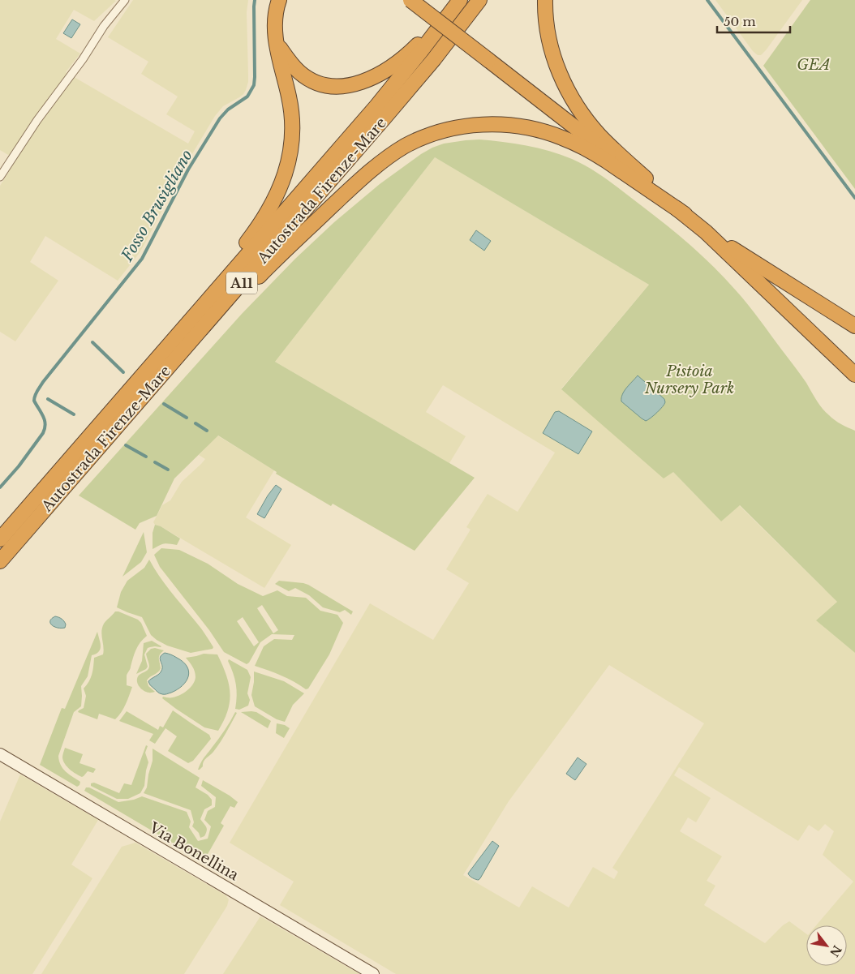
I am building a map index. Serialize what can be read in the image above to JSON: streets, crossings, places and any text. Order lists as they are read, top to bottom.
{
  "streets": {
    "highway": ["Autostrada Firenze-Mare", "A11"],
    "main road": ["Via Bonellina"]
  },
  "water": ["Fosso Brusigliano"],
  "parks": ["GEA", "Pistoia Nursery Park"],
  "scale_bar": "50 m",
  "north": "bottom right"
}
